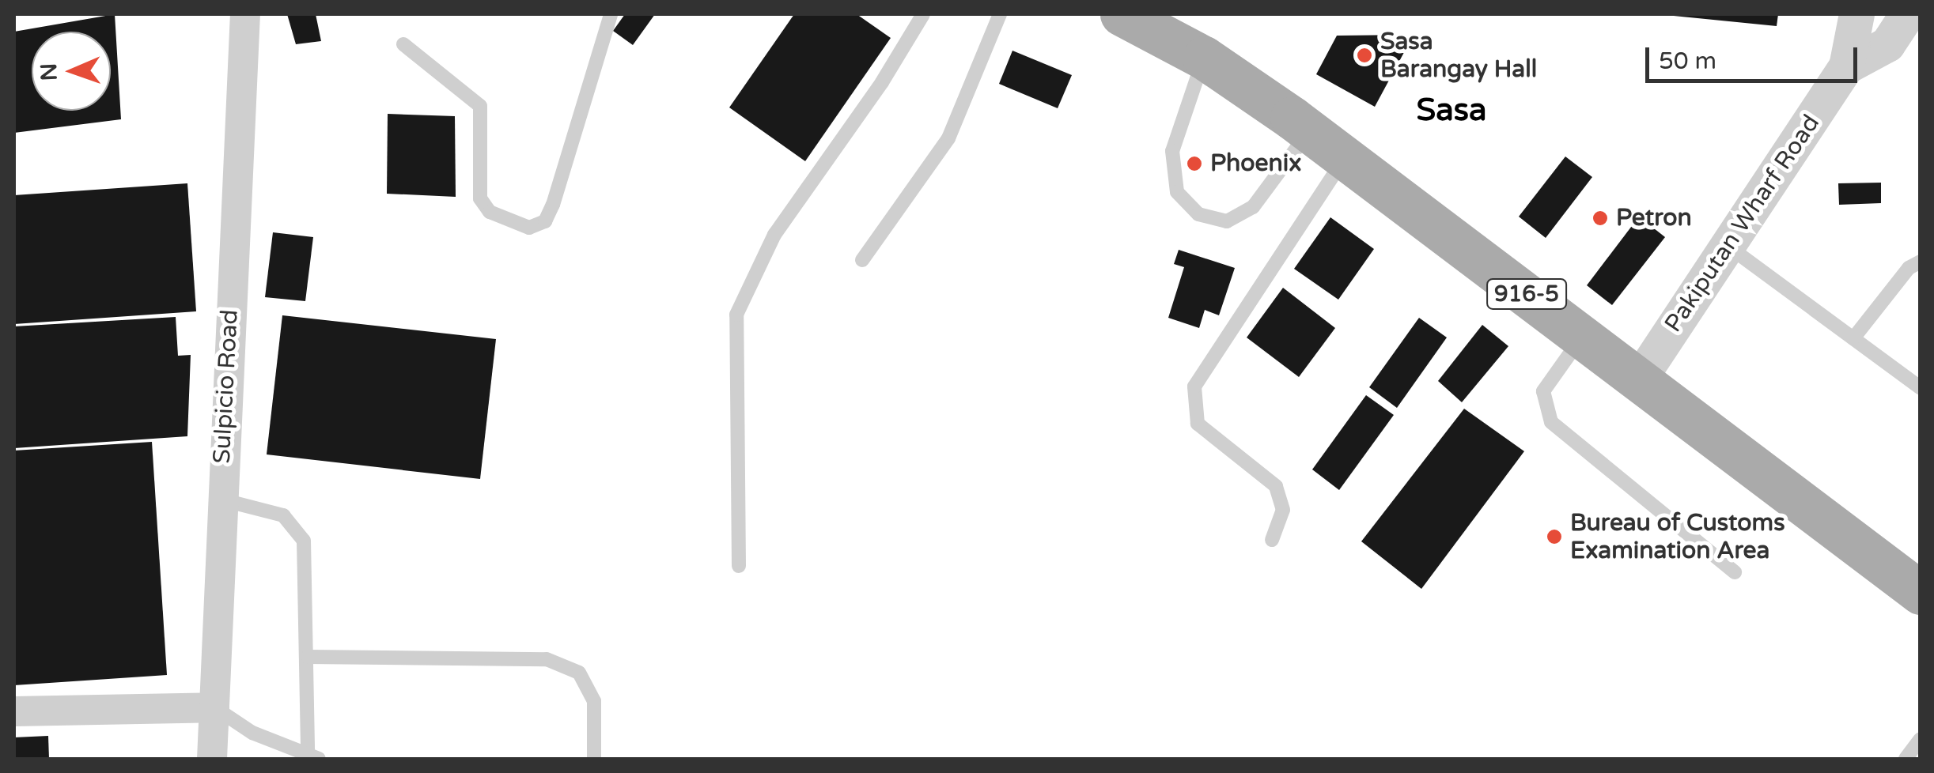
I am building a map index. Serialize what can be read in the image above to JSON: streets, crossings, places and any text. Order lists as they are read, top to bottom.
{
  "streets": {
    "main road": ["916-5"],
    "street": ["Pakiputan Wharf Road", "Sulpicio Road"]
  },
  "crossings": [
    ["Pakiputan Wharf Road", "916-5"]
  ],
  "districts": ["Sasa"],
  "places": [
    "Sasa Barangay Hall",
    "Phoenix",
    "Petron",
    "Bureau of Customs Examination Area"
  ],
  "scale_bar": "50 m",
  "north": "left"
}
